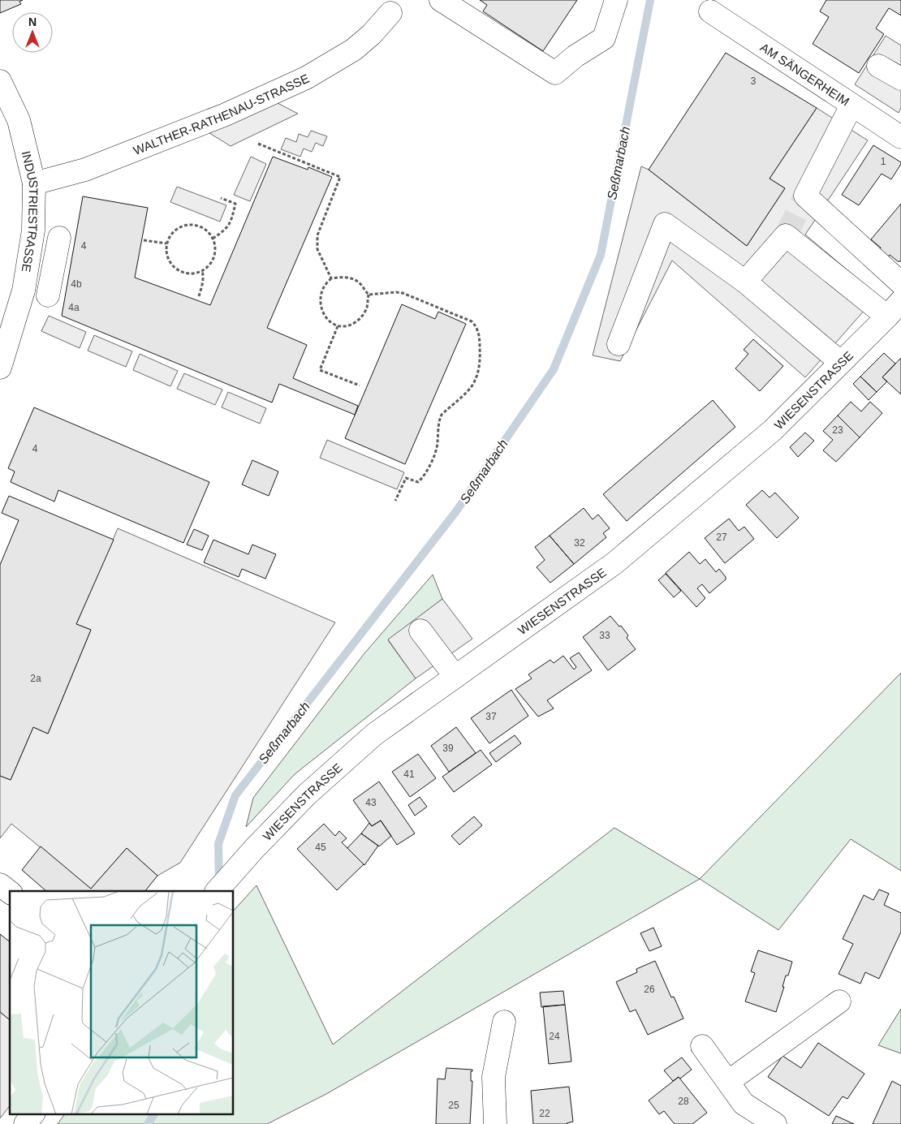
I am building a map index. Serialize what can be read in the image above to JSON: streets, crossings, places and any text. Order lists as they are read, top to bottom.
{
  "streets": {
    "street": [
      "AM SÄNGERHEIM",
      "WALTHER-RATHENAU-STRASSE",
      "INDUSTRIESTRASSE",
      "WIESENSTRASSE"
    ]
  },
  "crossings": [
    ["WALTHER-RATHENAU-STRASSE", "INDUSTRIESTRASSE"]
  ],
  "water": ["Seßmarbach"],
  "house_numbers": [
    "3",
    "1",
    "4",
    "4b",
    "4a",
    "23",
    "4",
    "27",
    "32",
    "33",
    "2a",
    "37",
    "39",
    "41",
    "43",
    "45",
    "26",
    "24",
    "28",
    "25",
    "22"
  ],
  "north": "top"
}
